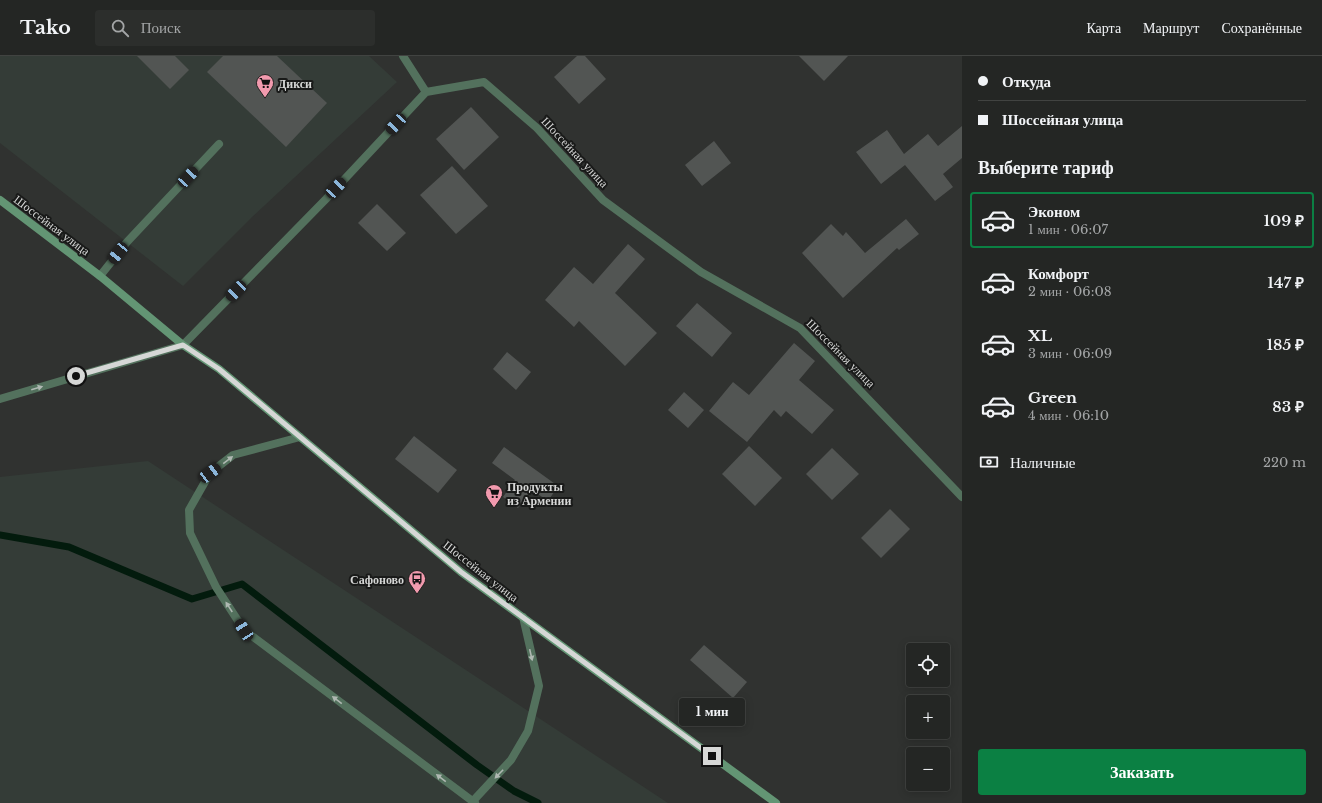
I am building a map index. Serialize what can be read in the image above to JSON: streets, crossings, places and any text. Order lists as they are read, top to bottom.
{
  "streets": {
    "street": ["Шоссейная улица"]
  },
  "places": {
    "supermarket": ["Дикси", "Продукты из Армении"],
    "bus stop": ["Сафоново"]
  },
  "page": {
    "header": "Tako",
    "search": "Поиск",
    "nav": ["Карта", "Маршрут", "Сохранённые"],
    "banner": ["Откуда", "Шоссейная улица"],
    "heading": "Выберите тариф",
    "list": [
      {
        "name": "Эконом",
        "note": "1 мин · 06:07",
        "value": "109 ₽"
      },
      {
        "name": "Комфорт",
        "note": "2 мин · 06:08",
        "value": "147 ₽"
      },
      {
        "name": "XL",
        "note": "3 мин · 06:09",
        "value": "185 ₽"
      },
      {
        "name": "Green",
        "note": "4 мин · 06:10",
        "value": "83 ₽"
      }
    ],
    "pay": ["Наличные", "220 m"],
    "map_buttons": ["+", "−"],
    "bubble": "1 мин",
    "buttons": "Заказать"
  }
}
